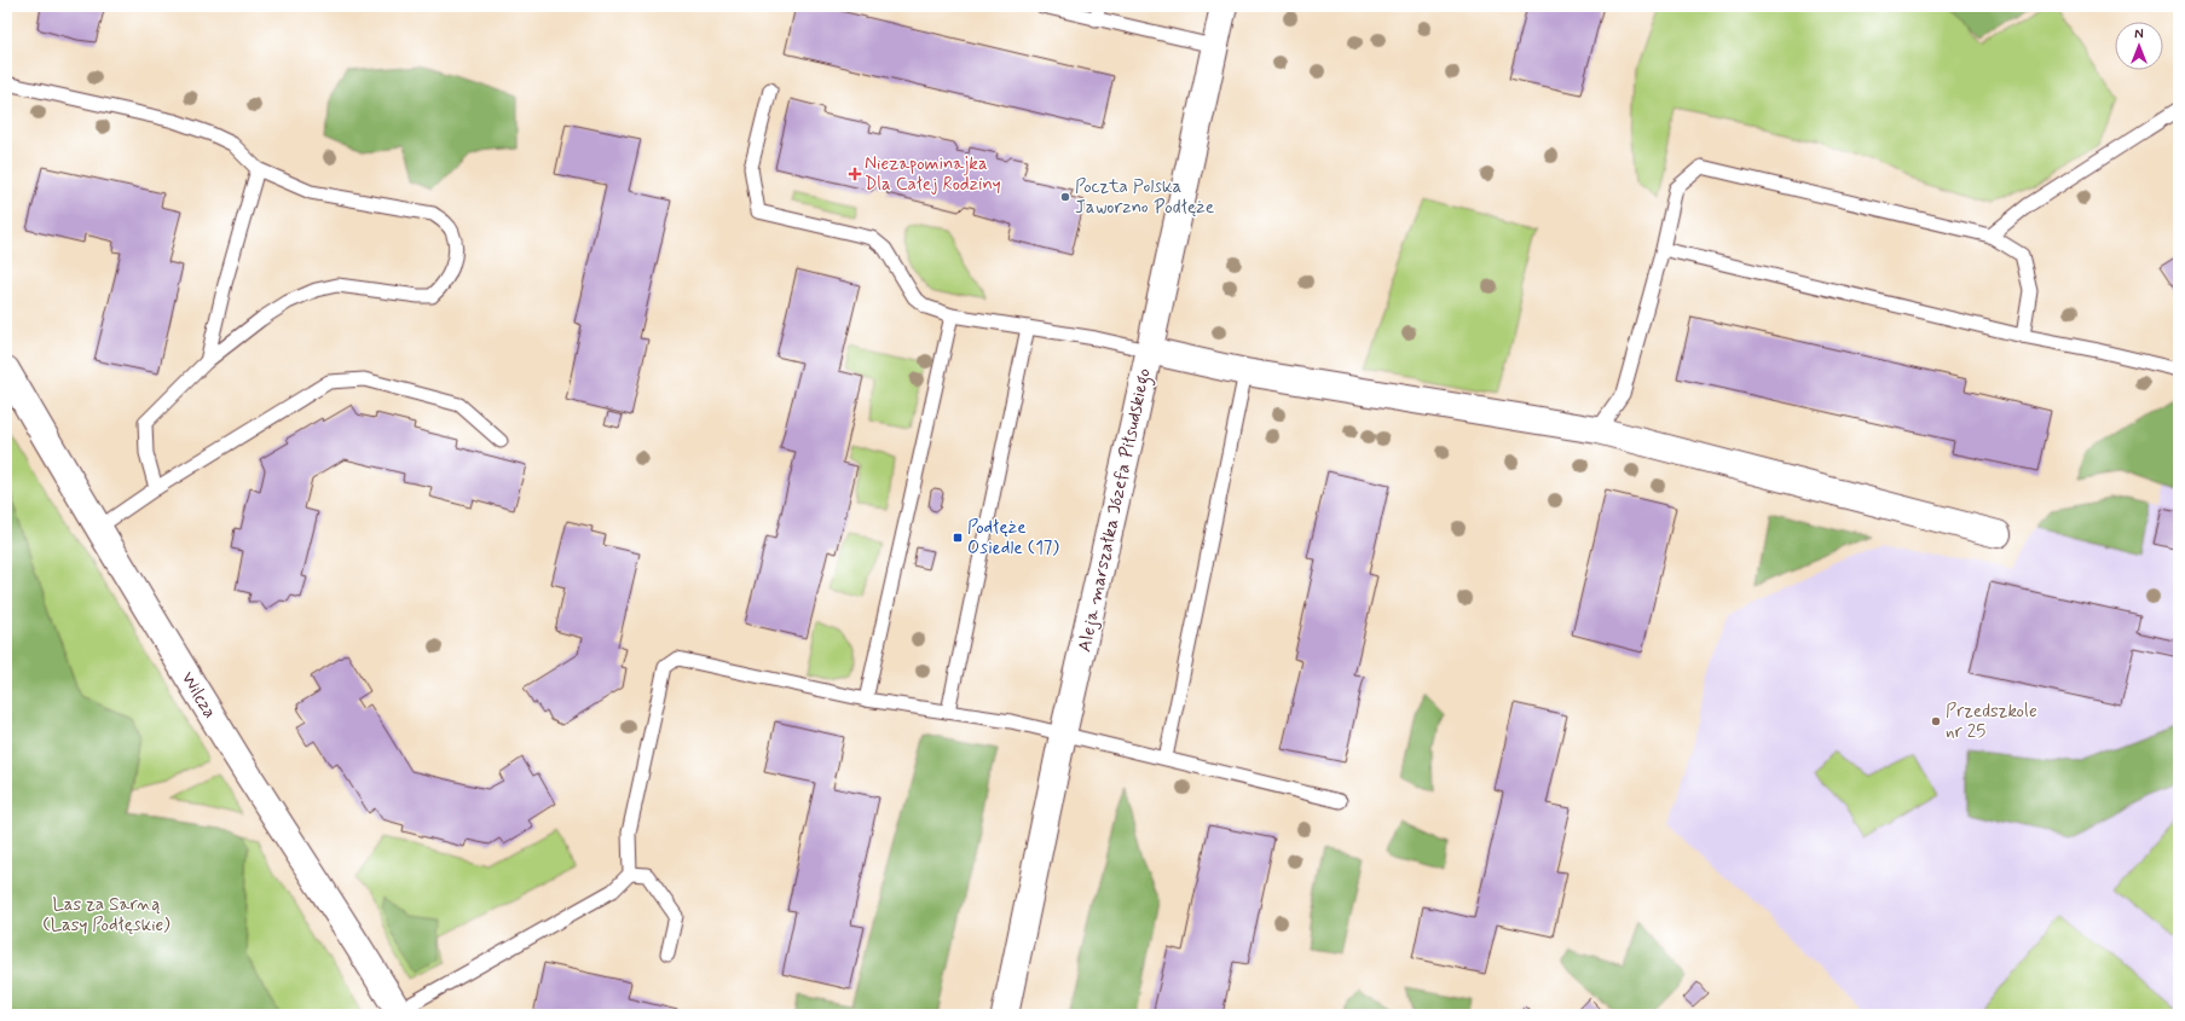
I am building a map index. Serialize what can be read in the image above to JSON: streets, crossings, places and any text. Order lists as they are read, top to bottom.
{
  "streets": {
    "street": ["Aleja marszałka Józefa Piłsudskiego", "Wilcza"]
  },
  "parks": ["Las za Sarną (Lasy Podłęskie)"],
  "places": {
    "health": ["Niezapominajka Dla Całej Rodziny"],
    "other": ["Poczta Polska Jaworzno Podłęże", "Przedszkole nr 25"],
    "transit": ["Podłęże Osiedle (17)"]
  },
  "north": "top"
}
